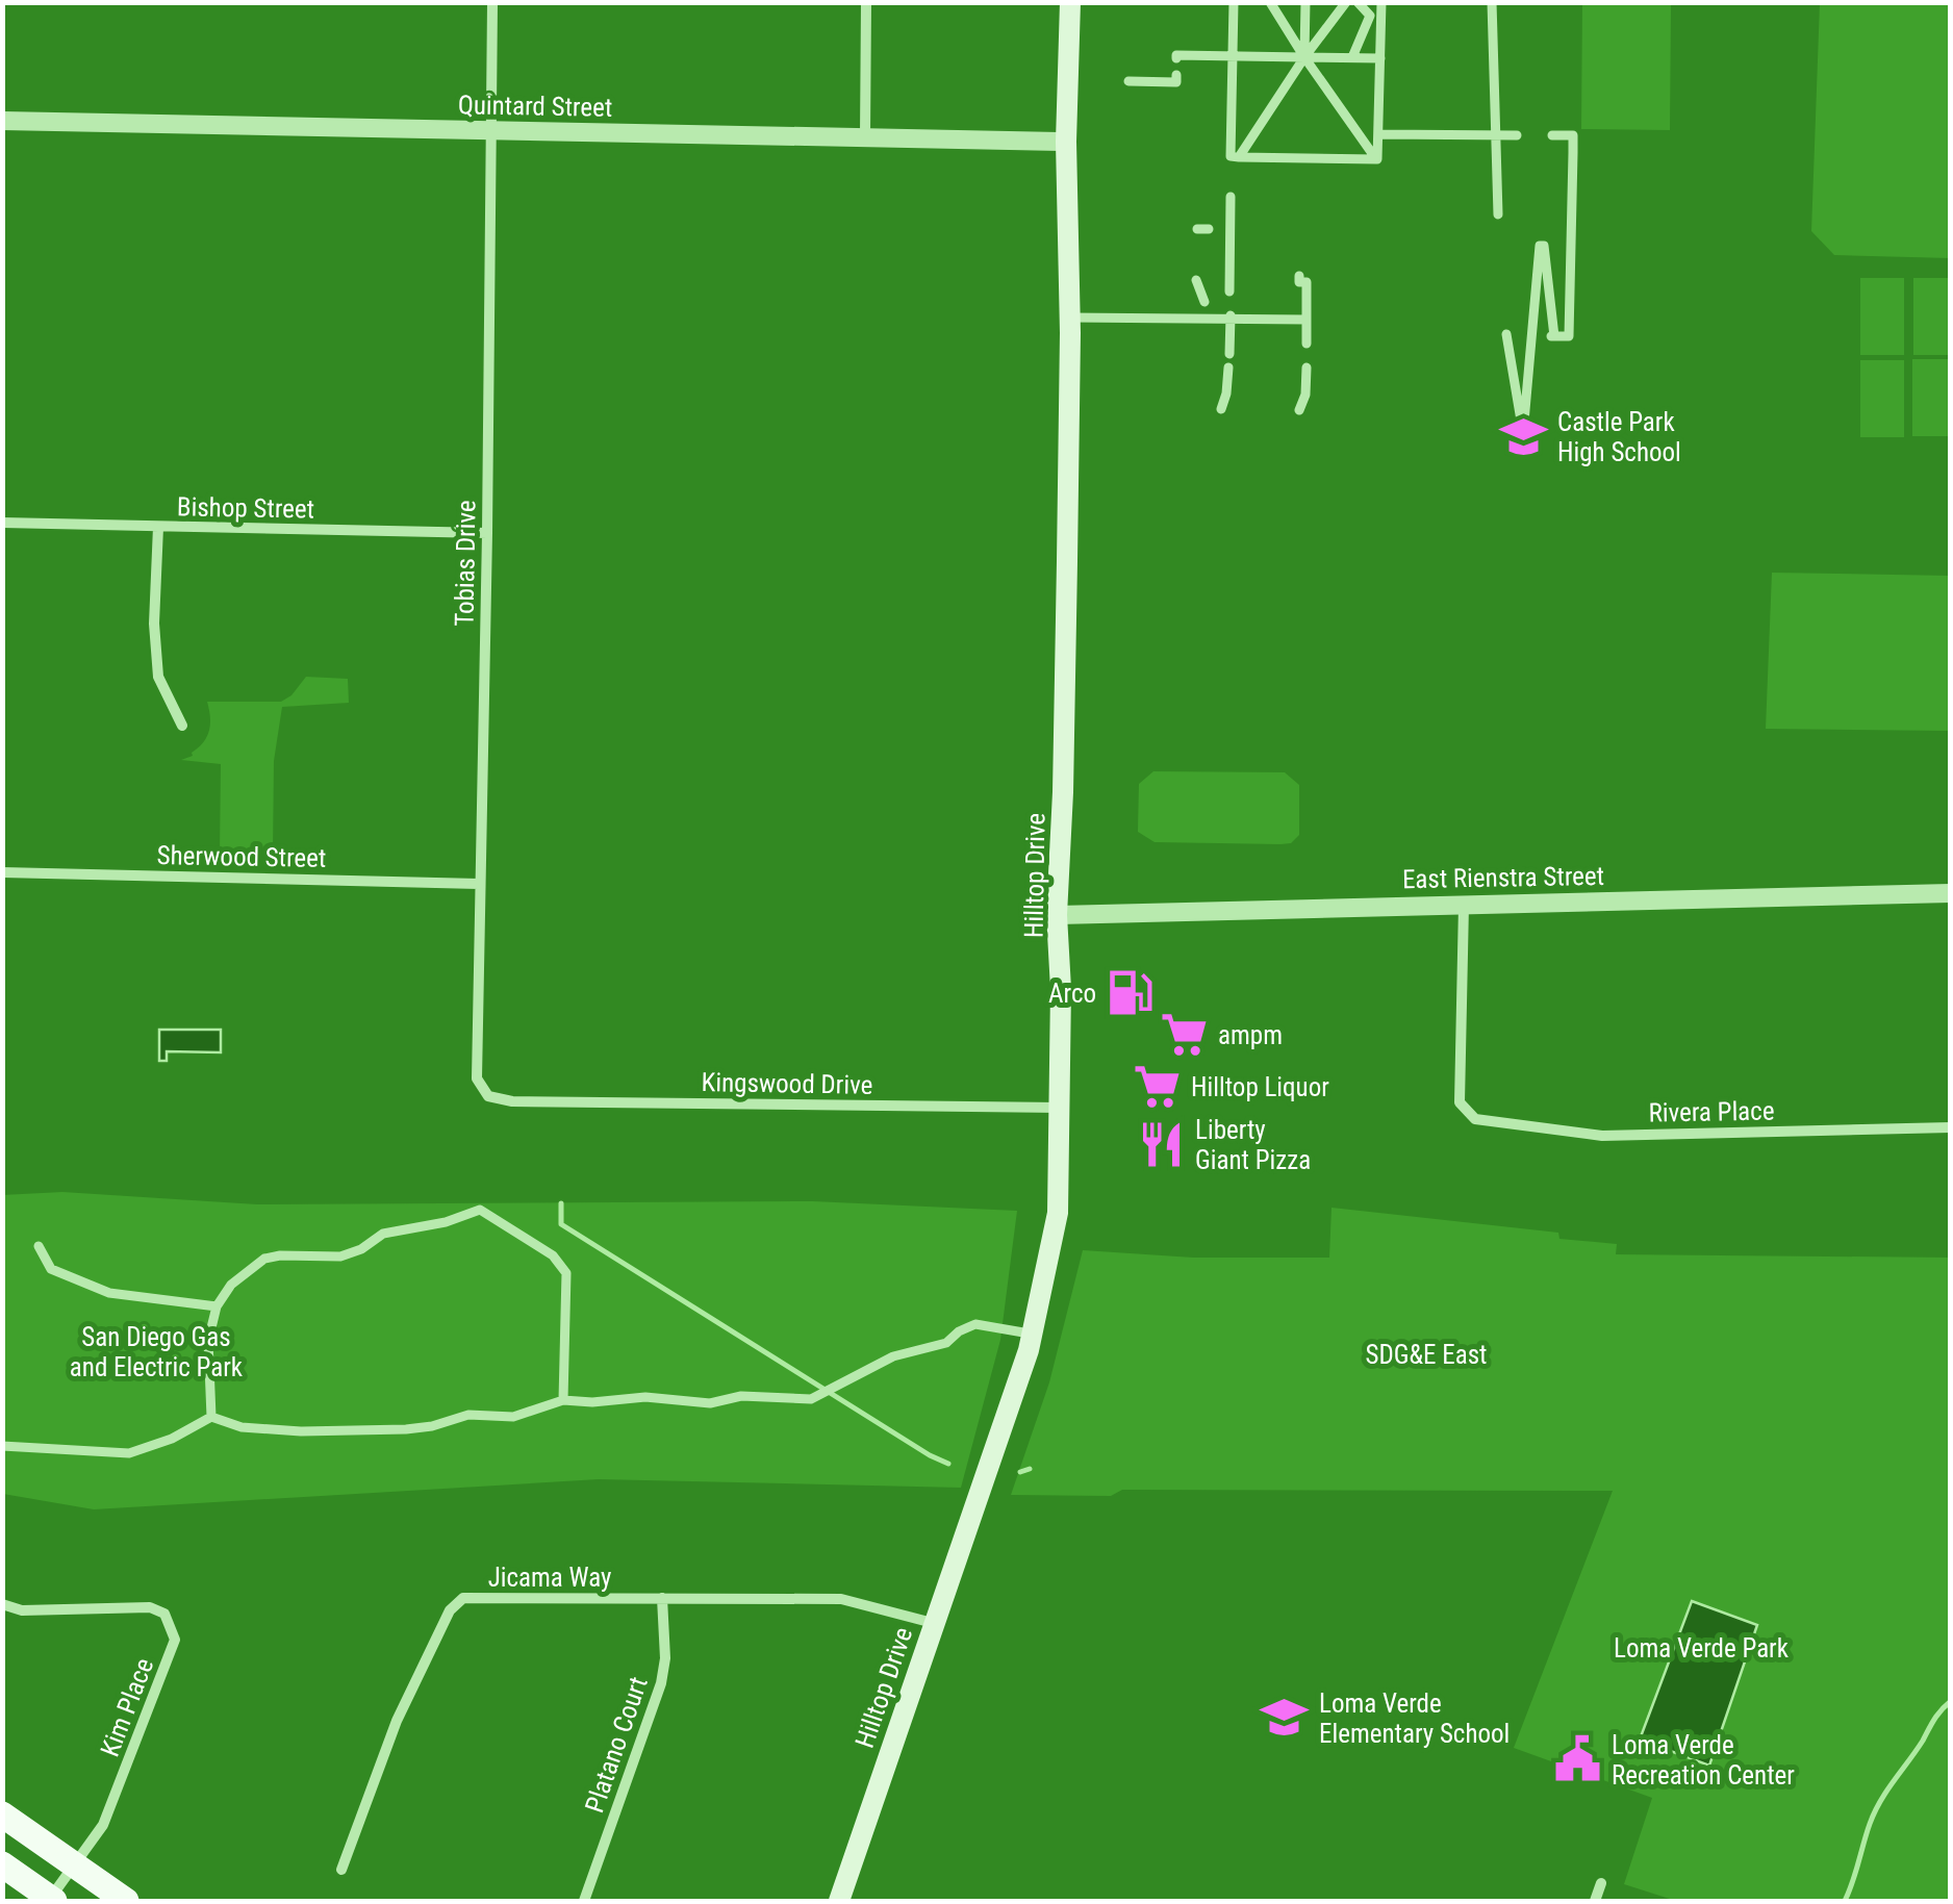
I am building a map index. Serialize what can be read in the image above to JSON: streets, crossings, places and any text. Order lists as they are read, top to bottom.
{
  "streets": {
    "main road": ["Hilltop Drive"],
    "street": [
      "Quintard Street",
      "Bishop Street",
      "Tobias Drive",
      "Sherwood Street",
      "East Rienstra Street",
      "Kingswood Drive",
      "Rivera Place",
      "Jicama Way",
      "Kim Place",
      "Platano Court"
    ]
  },
  "crossings": [
    ["Quintard Street", "Tobias Drive"],
    ["Quintard Street", "Hilltop Drive"],
    ["Bishop Street", "Tobias Drive"],
    ["Tobias Drive", "Sherwood Street"],
    ["Tobias Drive", "Kingswood Drive"],
    ["Hilltop Drive", "East Rienstra Street"],
    ["Hilltop Drive", "Kingswood Drive"],
    ["Hilltop Drive", "Jicama Way"],
    ["East Rienstra Street", "Rivera Place"],
    ["Jicama Way", "Platano Court"]
  ],
  "parks": ["San Diego Gas and Electric Park", "SDG&E East", "Loma Verde Park"],
  "places": {
    "school or university": ["Castle Park High School", "Loma Verde Elementary School"],
    "fuel station": ["Arco"],
    "supermarket": ["ampm", "Hilltop Liquor"],
    "restaurant": ["Liberty Giant Pizza"],
    "public building": ["Loma Verde Recreation Center"]
  }
}
